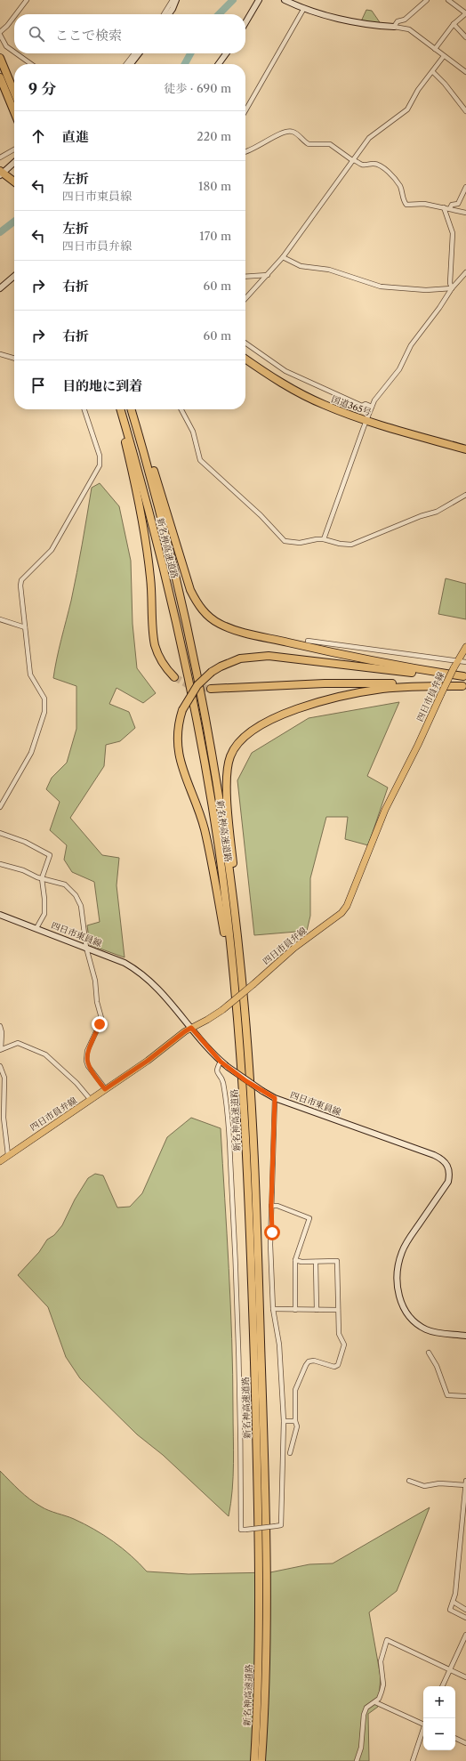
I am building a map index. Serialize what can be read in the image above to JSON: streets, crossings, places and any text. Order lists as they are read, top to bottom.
{
  "streets": {
    "highway": ["国道365号", "新名神高速道路"],
    "main road": ["四日市員弁線", "四日市東員線"]
  },
  "crossings": [
    ["四日市員弁線", "四日市東員線"]
  ],
  "page": {
    "search": "ここで検索",
    "heading": ["9 分", "徒歩 · 690 m"],
    "list": [
      ["直進", "220 m"],
      ["左折", "四日市東員線", "180 m"],
      ["左折", "四日市員弁線", "170 m"],
      ["右折", "60 m"],
      ["右折", "60 m"],
      "目的地に到着"
    ],
    "map_buttons": ["+", "−"]
  }
}
